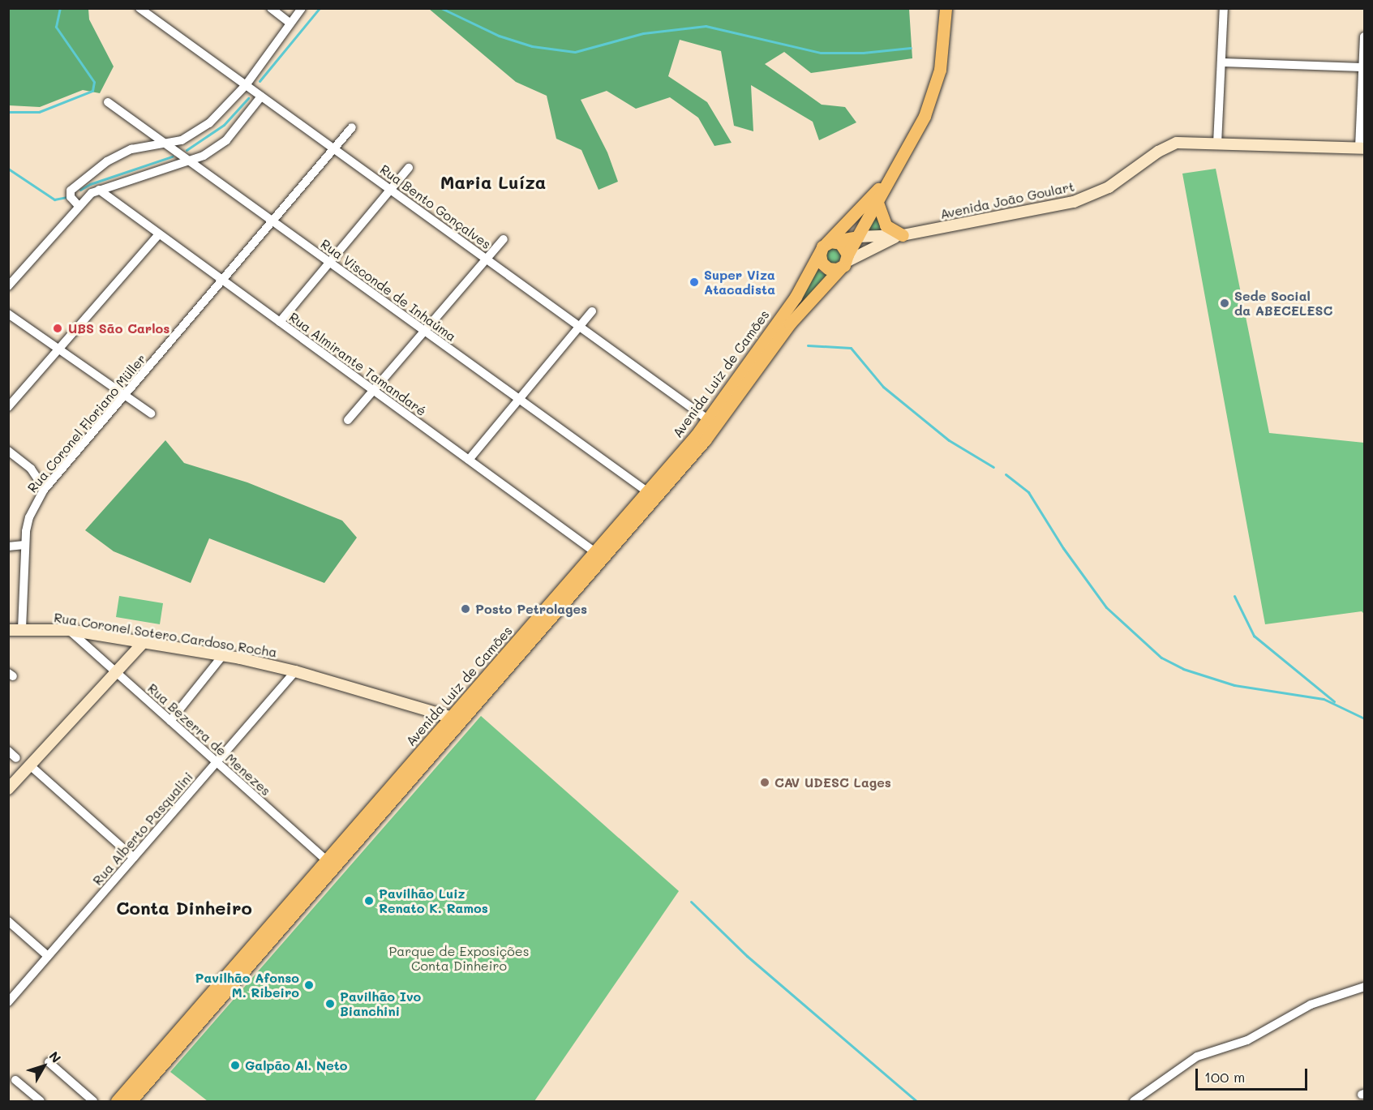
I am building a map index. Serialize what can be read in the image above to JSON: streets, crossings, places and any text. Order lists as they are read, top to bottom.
{
  "streets": {
    "main road": ["Avenida Luiz de Camões"],
    "street": [
      "Avenida João Goulart",
      "Rua Bento Gonçalves",
      "Rua Visconde de Inhaúma",
      "Rua Almirante Tamandaré",
      "Rua Coronel Floriano Müller",
      "Rua Coronel Sotero Cardoso Rocha",
      "Rua Bezerra de Menezes",
      "Rua Alberto Pasqualini"
    ]
  },
  "crossings": [
    ["Avenida João Goulart", "Avenida Luiz de Camões"],
    ["Rua Bento Gonçalves", "Avenida Luiz de Camões"],
    ["Rua Bento Gonçalves", "Rua Coronel Floriano Müller"],
    ["Rua Visconde de Inhaúma", "Avenida Luiz de Camões"],
    ["Rua Visconde de Inhaúma", "Rua Coronel Floriano Müller"],
    ["Rua Almirante Tamandaré", "Avenida Luiz de Camões"],
    ["Rua Almirante Tamandaré", "Rua Coronel Floriano Müller"],
    ["Avenida Luiz de Camões", "Rua Coronel Sotero Cardoso Rocha"],
    ["Avenida Luiz de Camões", "Rua Bezerra de Menezes"],
    ["Rua Coronel Floriano Müller", "Rua Coronel Sotero Cardoso Rocha"],
    ["Rua Coronel Sotero Cardoso Rocha", "Rua Bezerra de Menezes"],
    ["Rua Coronel Sotero Cardoso Rocha", "Rua Alberto Pasqualini"],
    ["Rua Bezerra de Menezes", "Rua Alberto Pasqualini"]
  ],
  "districts": ["Maria Luíza", "Conta Dinheiro"],
  "parks": ["Parque de Exposições Conta Dinheiro"],
  "places": [
    "Super Viza Atacadista",
    "Sede Social da ABECELESC",
    "UBS São Carlos",
    "Posto Petrolages",
    "CAV UDESC Lages",
    "Pavilhão Luiz Renato K. Ramos",
    "Pavilhão Afonso M. Ribeiro",
    "Pavilhão Ivo Bianchini",
    "Galpão Al. Neto"
  ],
  "scale_bar": "100 m",
  "north": "top right"
}
